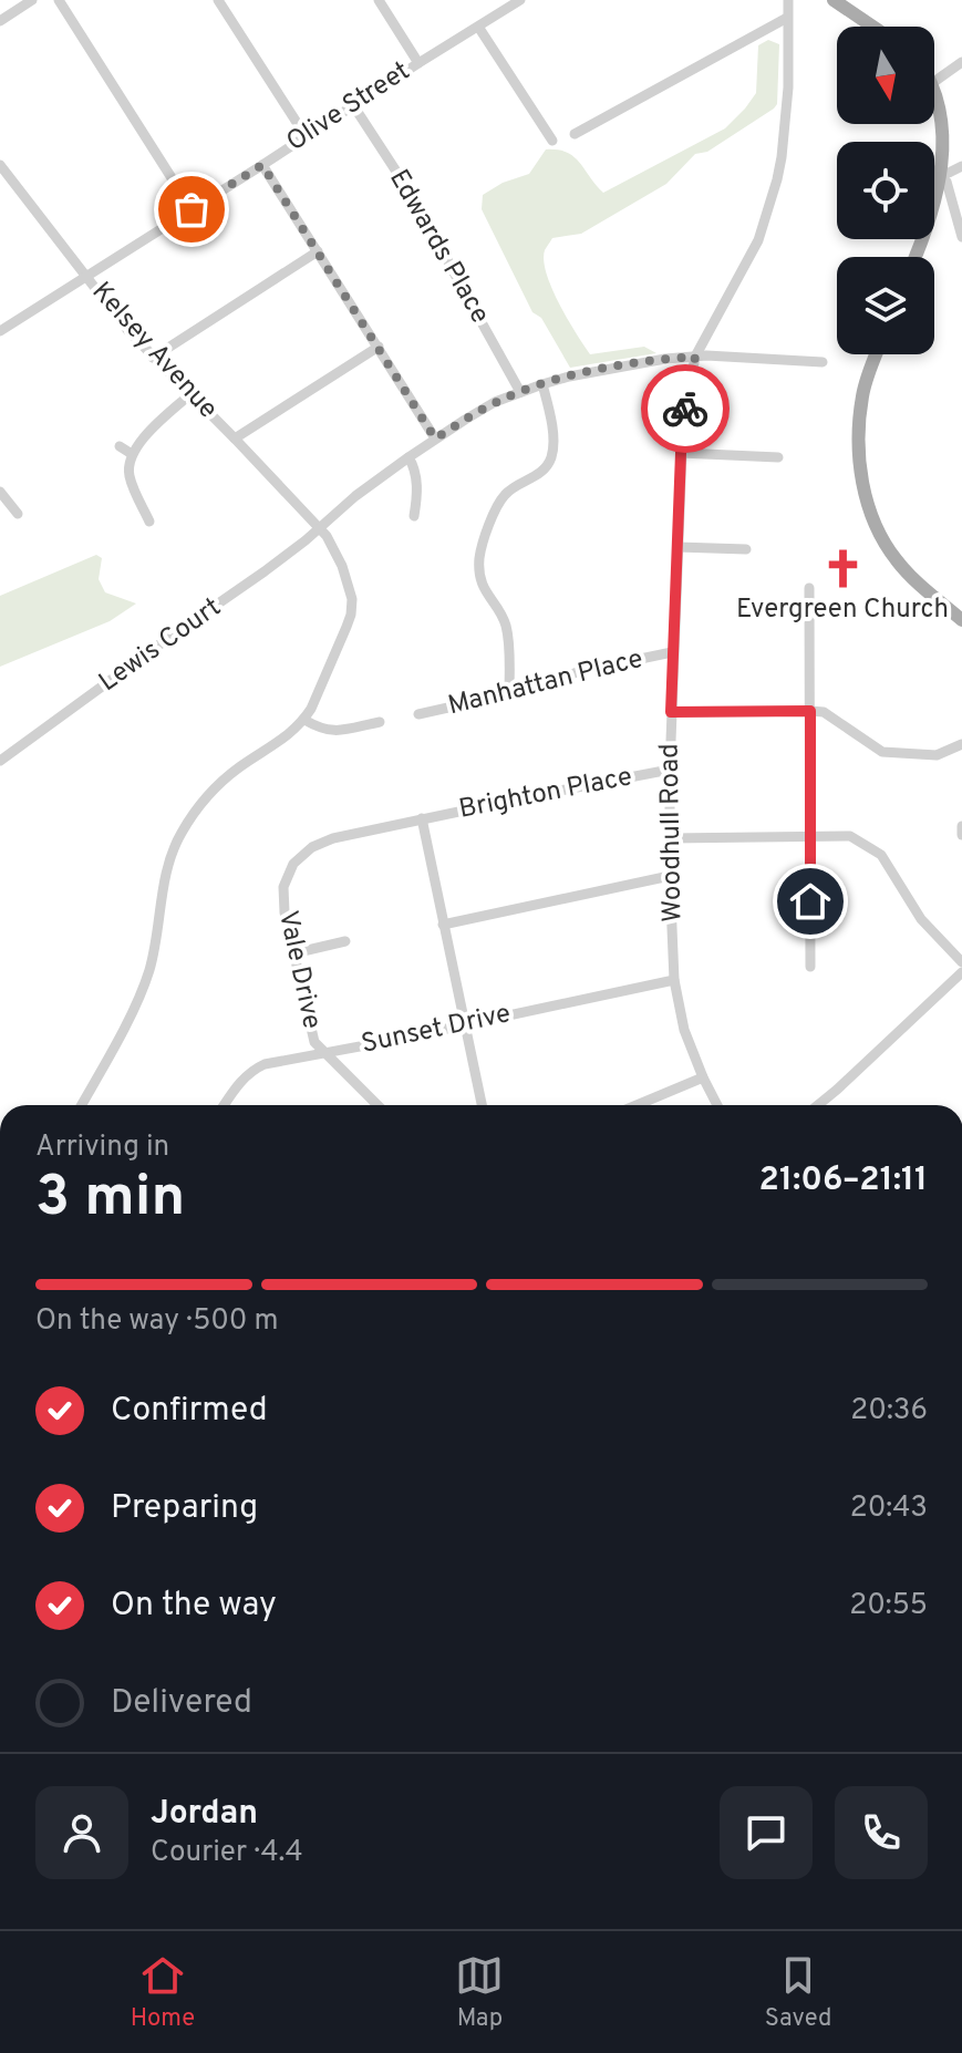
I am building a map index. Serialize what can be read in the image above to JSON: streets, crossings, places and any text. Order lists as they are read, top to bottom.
{
  "streets": {
    "street": [
      "Olive Street",
      "Edwards Place",
      "Kelsey Avenue",
      "Lewis Court",
      "Manhattan Place",
      "Brighton Place",
      "Woodhull Road",
      "Vale Drive",
      "Sunset Drive"
    ]
  },
  "crossings": [
    ["Olive Street", "Edwards Place"],
    ["Olive Street", "Kelsey Avenue"],
    ["Edwards Place", "Lewis Court"],
    ["Kelsey Avenue", "Lewis Court"],
    ["Lewis Court", "Woodhull Road"],
    ["Manhattan Place", "Woodhull Road"],
    ["Brighton Place", "Woodhull Road"],
    ["Brighton Place", "Vale Drive"],
    ["Woodhull Road", "Sunset Drive"],
    ["Vale Drive", "Sunset Drive"]
  ],
  "places": {
    "church": ["Evergreen Church"]
  },
  "north": "bottom",
  "page": {
    "heading": ["3 min", "Arriving in", "21:06–21:11"],
    "panel": ["Jordan", "Courier · 4.4"],
    "bar": "On the way · 500 m",
    "list": [
      ["Confirmed", "20:36"],
      ["Preparing", "20:43"],
      ["On the way", "20:55"],
      "Delivered"
    ],
    "tabs": ["Home", "Map", "Saved"]
  }
}
